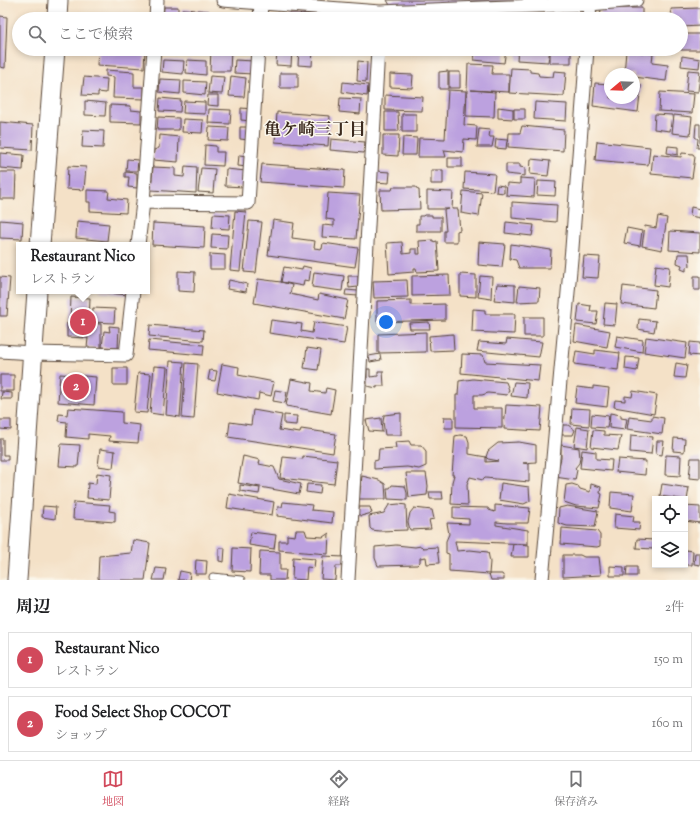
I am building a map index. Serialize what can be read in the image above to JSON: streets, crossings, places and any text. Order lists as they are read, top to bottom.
{
  "districts": ["亀ケ崎三丁目"],
  "north": "left",
  "page": {
    "search": "ここで検索",
    "popup": ["Restaurant Nico", "レストラン"],
    "pins": ["1", "2"],
    "heading": ["周辺", "2件"],
    "list": [
      {
        "mark": "1",
        "name": "Restaurant Nico",
        "note": "レストラン",
        "value": "150 m"
      },
      {
        "mark": "2",
        "name": "Food Select Shop COCOT",
        "note": "ショップ",
        "value": "160 m"
      }
    ],
    "nav": ["地図", "経路", "保存済み"]
  }
}
